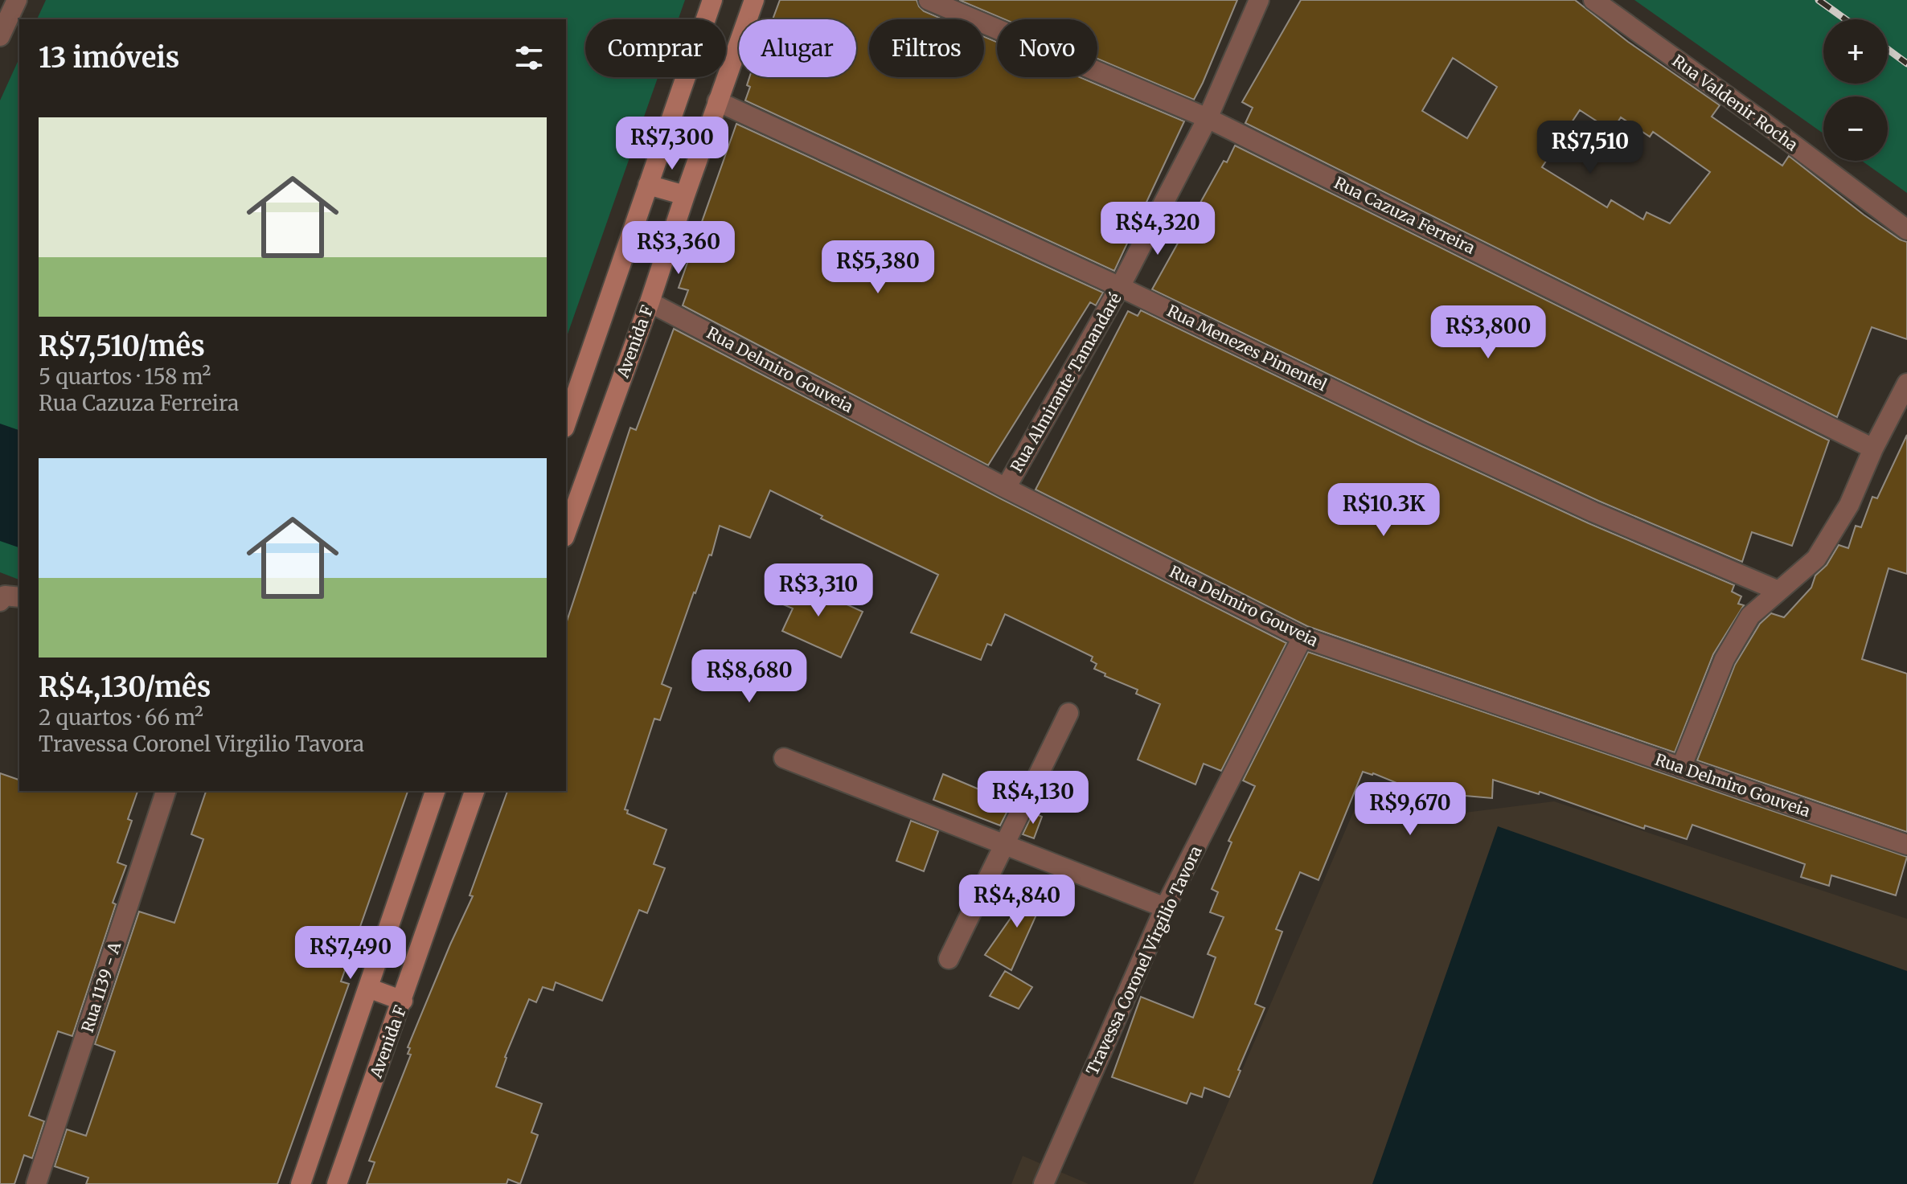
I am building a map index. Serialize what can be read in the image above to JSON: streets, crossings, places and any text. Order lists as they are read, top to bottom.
{
  "streets": {
    "street": [
      "Rua Valdenir Rocha",
      "Rua Cazuza Ferreira",
      "Avenida F",
      "Rua Menezes Pimentel",
      "Rua Delmiro Gouveia",
      "Rua Almirante Tamandaré",
      "Travessa Coronel Virgilio Tavora",
      "Rua 1139 - A"
    ]
  },
  "crossings": [
    ["Rua Cazuza Ferreira", "Rua Almirante Tamandaré"],
    ["Avenida F", "Rua Menezes Pimentel"],
    ["Avenida F", "Rua Delmiro Gouveia"],
    ["Rua Menezes Pimentel", "Rua Almirante Tamandaré"],
    ["Rua Delmiro Gouveia", "Rua Almirante Tamandaré"],
    ["Rua Delmiro Gouveia", "Travessa Coronel Virgilio Tavora"]
  ],
  "page": {
    "map_buttons": ["+", "−"],
    "chip": [
      "Comprar",
      "Alugar",
      "Filtros",
      "Novo"
    ],
    "heading": "13 imóveis",
    "list": [
      {
        "name": "R$7,510/mês",
        "note": "5 quartos · 158 m² · Rua Cazuza Ferreira"
      },
      {
        "name": "R$4,130/mês",
        "note": "2 quartos · 66 m² · Travessa Coronel Virgilio Tavora"
      }
    ],
    "price": [
      "R$7,300",
      "R$7,510",
      "R$4,320",
      "R$3,360",
      "R$5,380",
      "R$3,800",
      "R$10.3K",
      "R$3,310",
      "R$8,680",
      "R$4,130",
      "R$9,670",
      "R$4,840",
      "R$7,490"
    ]
  }
}
